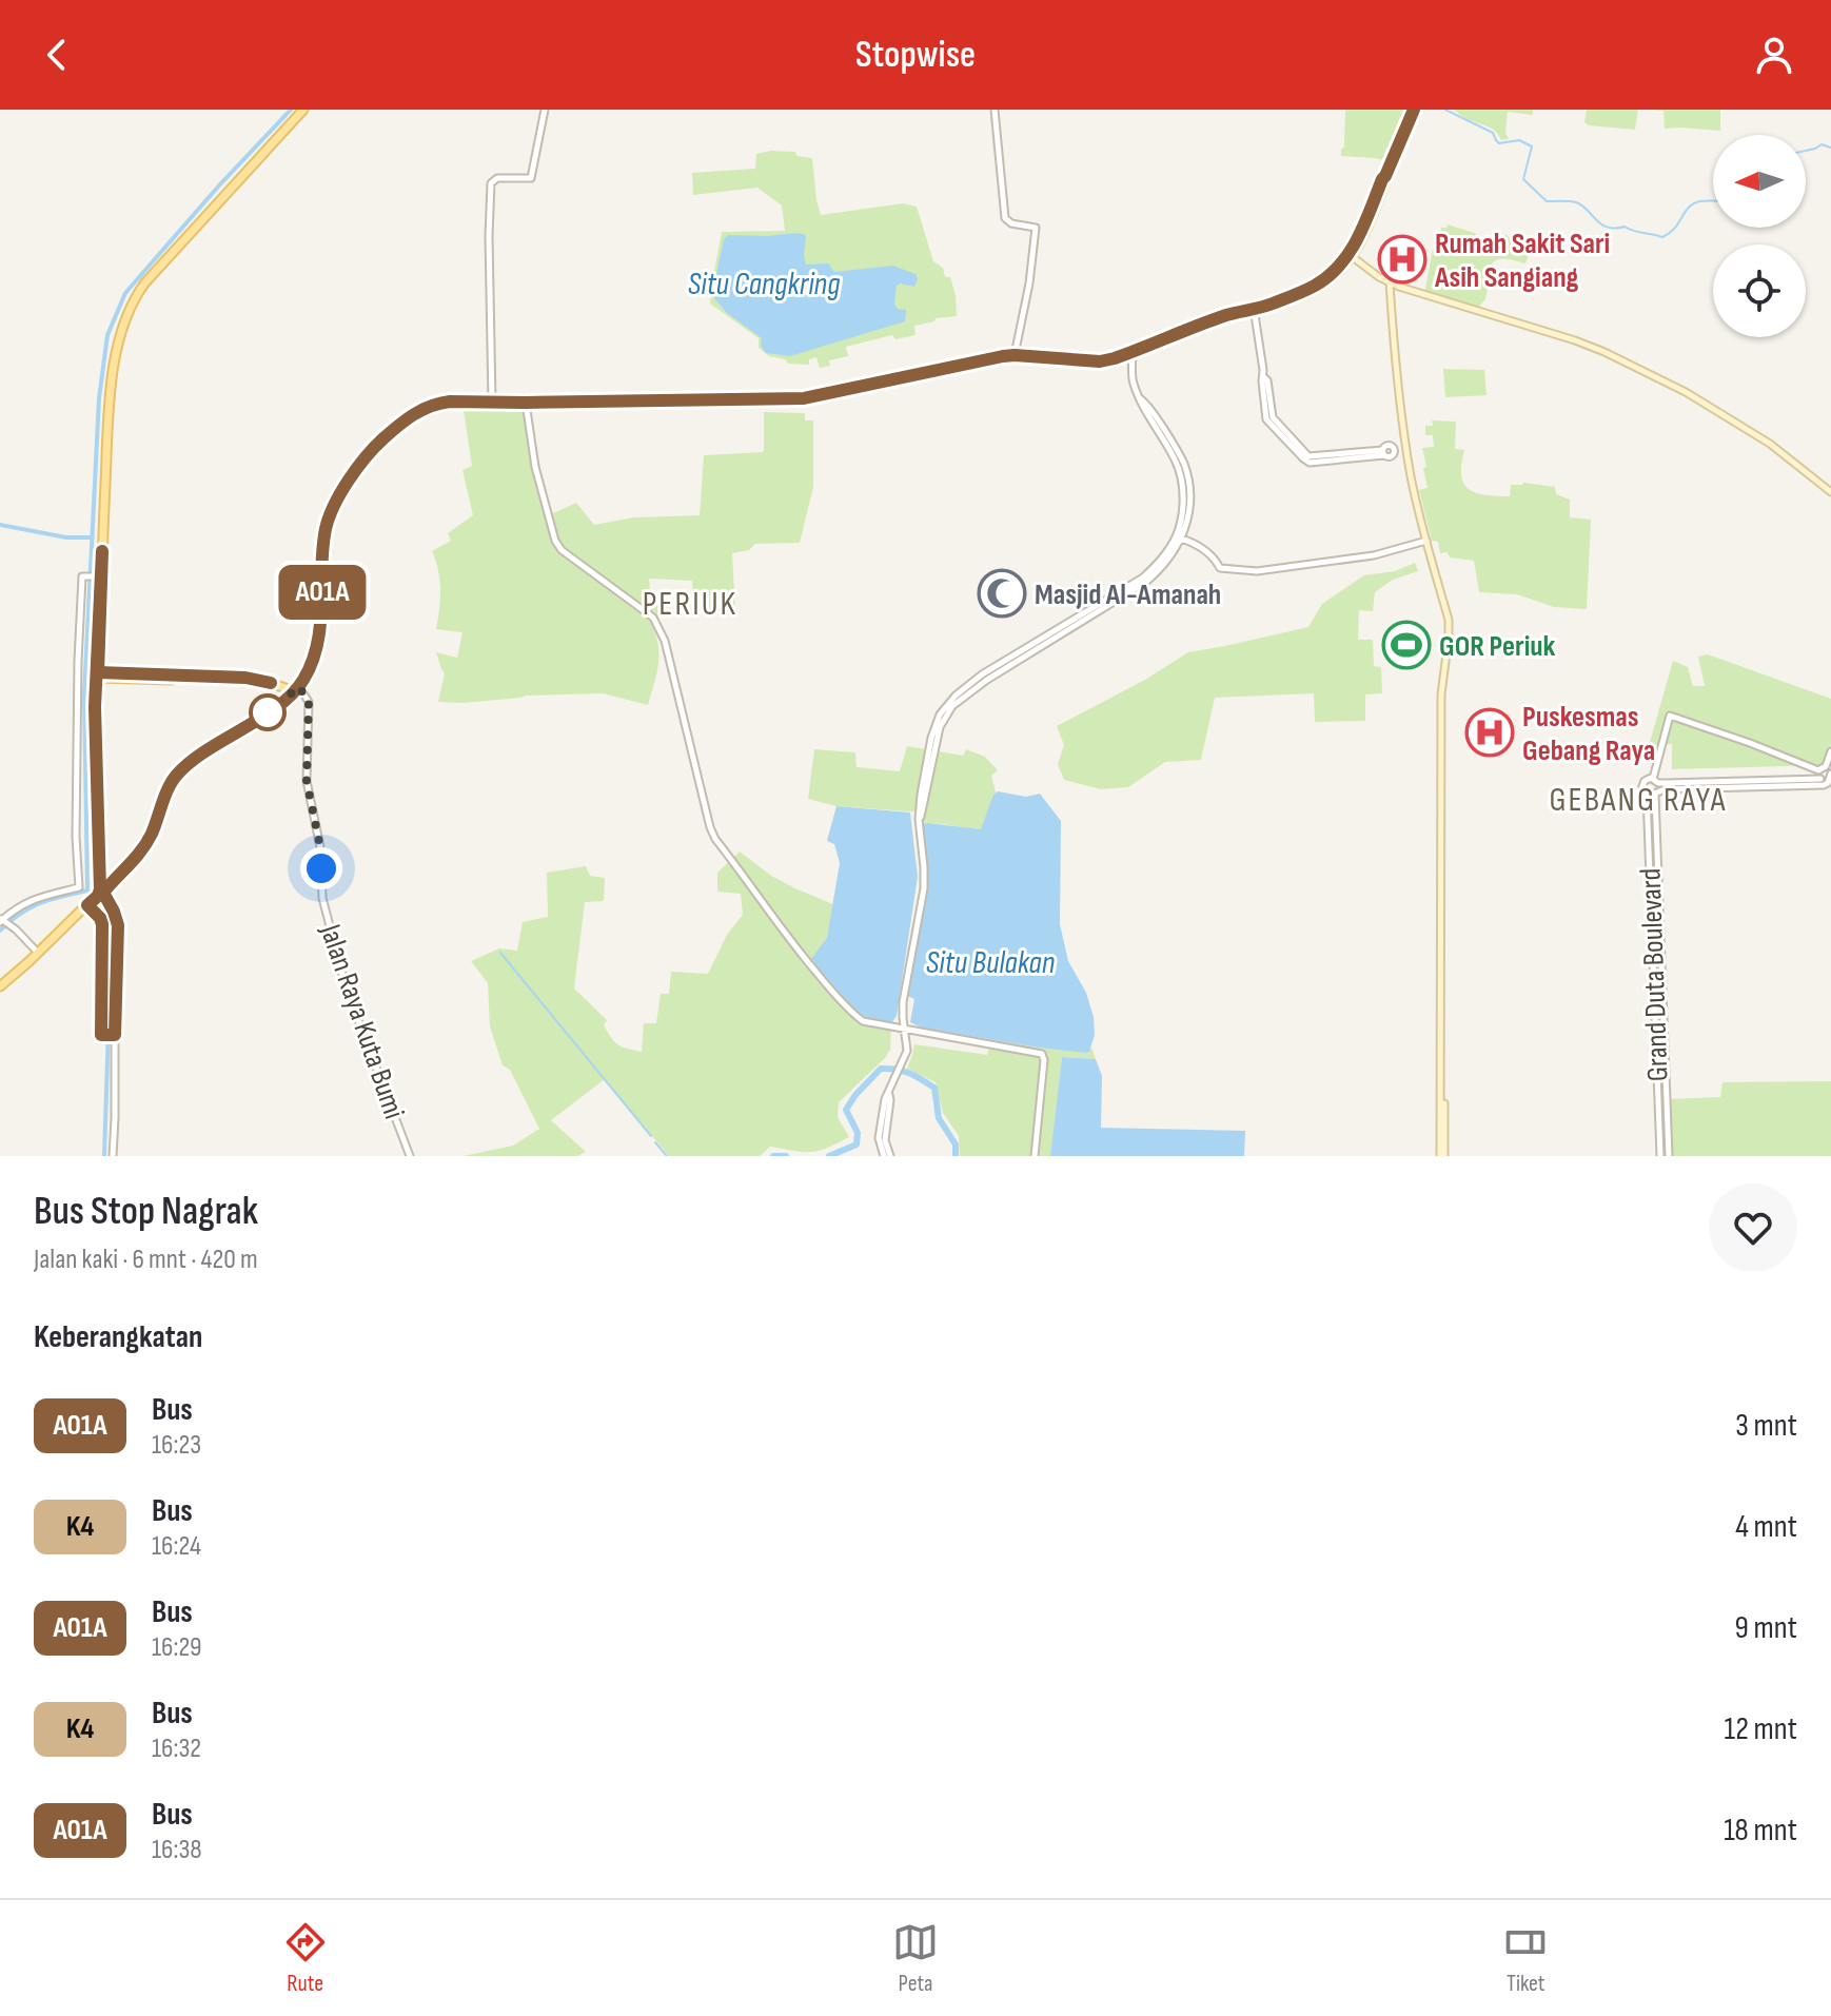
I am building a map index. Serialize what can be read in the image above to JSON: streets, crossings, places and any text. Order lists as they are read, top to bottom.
{
  "streets": {
    "street": ["Grand Duta Boulevard", "Jalan Raya Kuta Bumi"]
  },
  "districts": ["PERIUK", "GEBANG RAYA"],
  "water": ["Situ Cangkring", "Situ Bulakan"],
  "places": {
    "hospital": ["Rumah Sakit Sari Asih Sangiang", "Puskesmas Gebang Raya"],
    "mosque": ["Masjid Al-Amanah"],
    "sports": ["GOR Periuk"]
  },
  "lines": ["bus line A01A"],
  "north": "left",
  "page": {
    "header": "Stopwise",
    "on_map": "A01A",
    "heading": [
      ["Bus Stop Nagrak", "Jalan kaki · 6 mnt · 420 m"],
      "Keberangkatan"
    ],
    "list": [
      {
        "mark": "A01A",
        "name": "Bus",
        "note": "16:23",
        "value": "3 mnt"
      },
      {
        "mark": "K4",
        "name": "Bus",
        "note": "16:24",
        "value": "4 mnt"
      },
      {
        "mark": "A01A",
        "name": "Bus",
        "note": "16:29",
        "value": "9 mnt"
      },
      {
        "mark": "K4",
        "name": "Bus",
        "note": "16:32",
        "value": "12 mnt"
      },
      {
        "mark": "A01A",
        "name": "Bus",
        "note": "16:38",
        "value": "18 mnt"
      }
    ],
    "tabs": ["Rute", "Peta", "Tiket"]
  }
}
